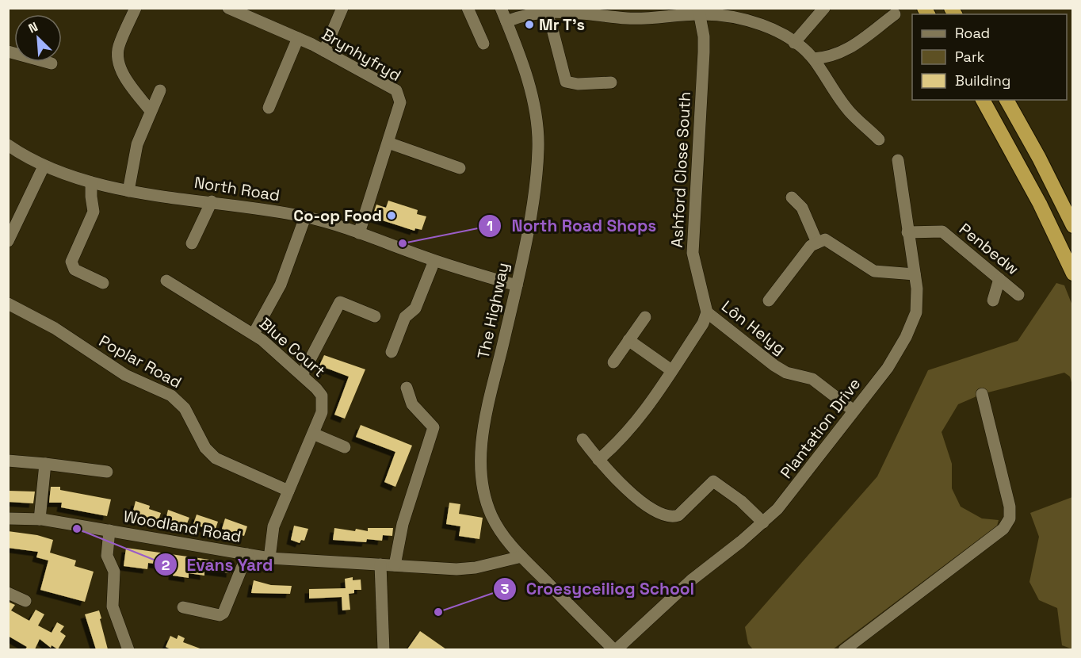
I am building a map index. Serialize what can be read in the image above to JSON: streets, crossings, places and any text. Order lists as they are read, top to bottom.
{
  "streets": {
    "street": [
      "Brynhyfryd",
      "Ashford Close South",
      "North Road",
      "Penbedw",
      "The Highway",
      "Lôn Helyg",
      "Blue Court",
      "Poplar Road",
      "Plantation Drive",
      "Woodland Road"
    ]
  },
  "crossings": [
    ["Brynhyfryd", "North Road"],
    ["Ashford Close South", "Lôn Helyg"],
    ["North Road", "The Highway"],
    ["Penbedw", "Plantation Drive"],
    ["The Highway", "Plantation Drive"],
    ["The Highway", "Woodland Road"],
    ["Lôn Helyg", "Plantation Drive"],
    ["Blue Court", "Poplar Road"],
    ["Blue Court", "Woodland Road"]
  ],
  "places": [
    "Mr T's",
    "Co-op Food",
    "North Road Shops",
    "Evans Yard",
    "Croesyceiliog School"
  ],
  "legend": ["Road", "Park", "Building"],
  "north": "top left"
}
